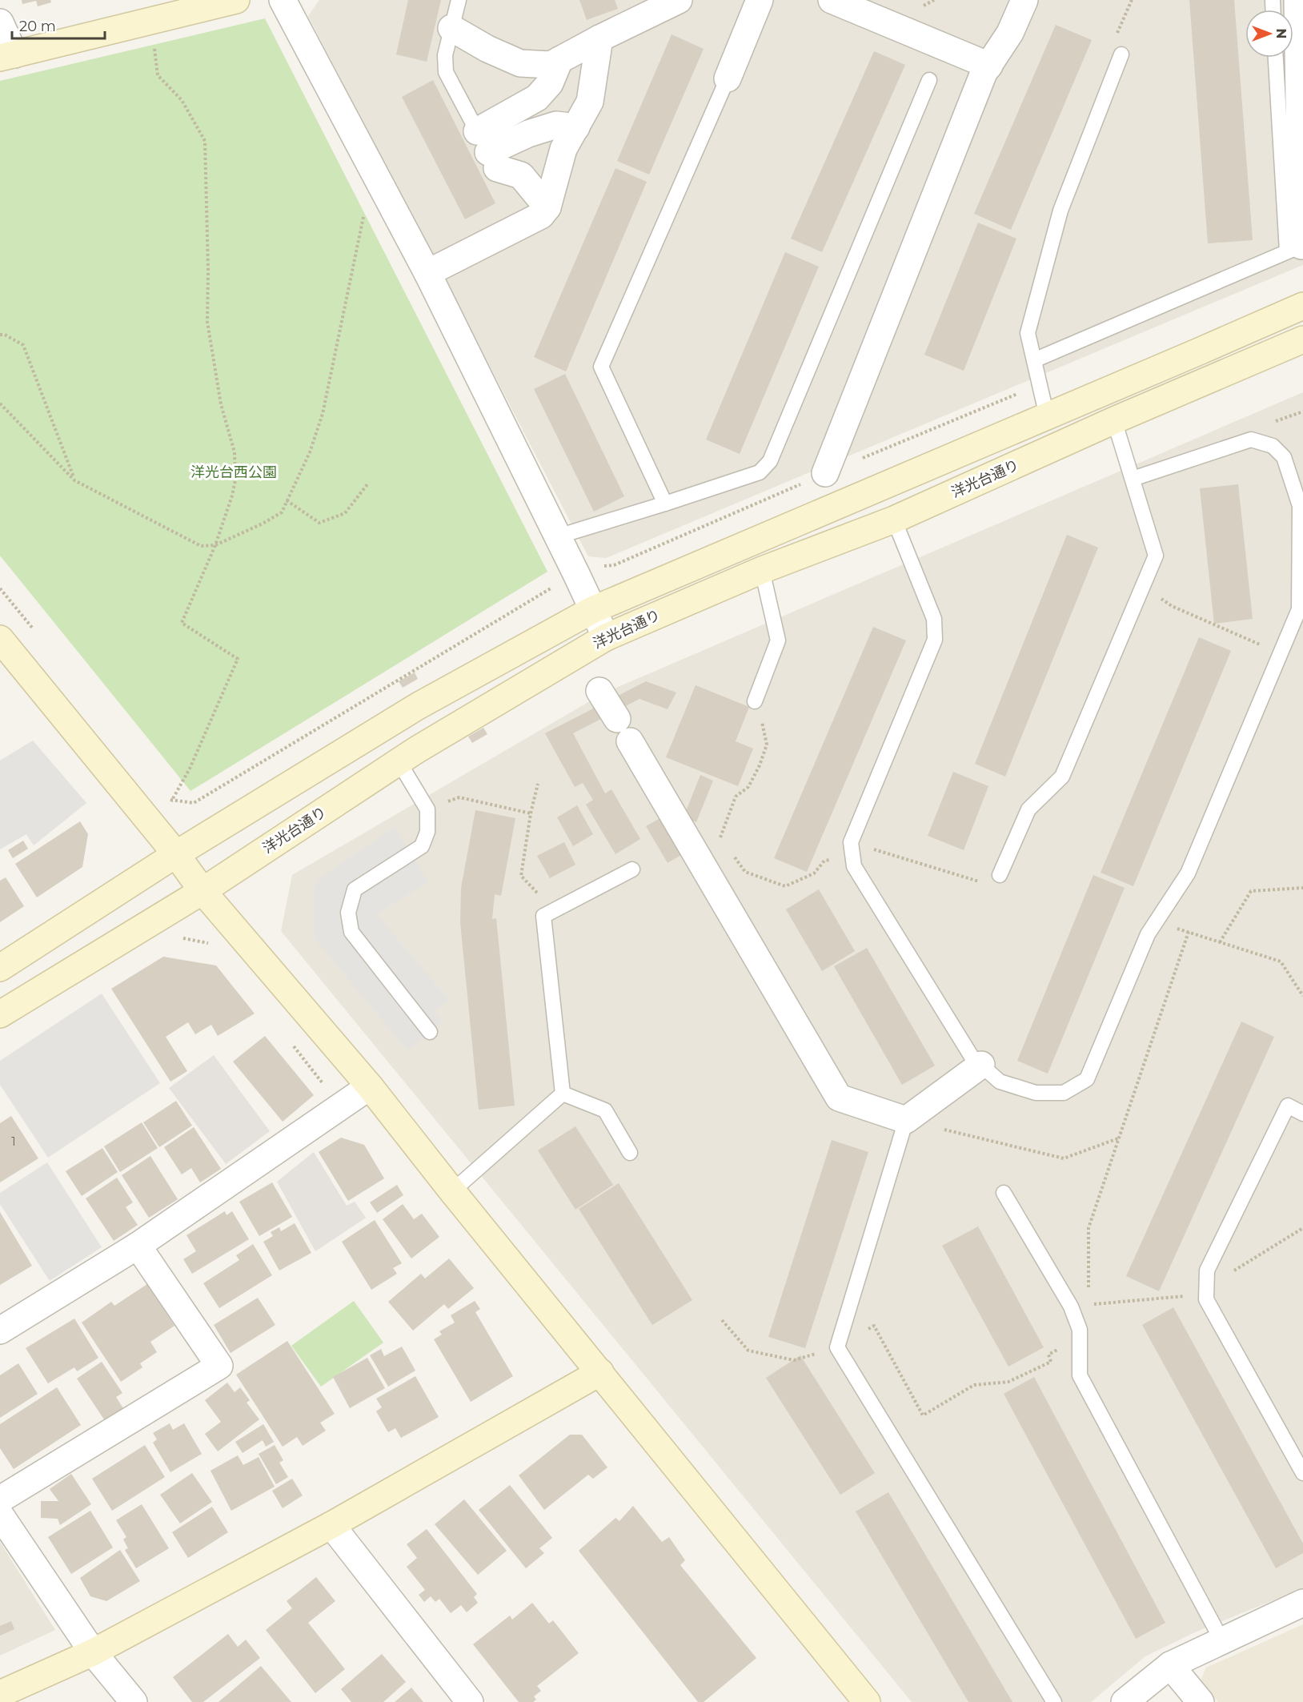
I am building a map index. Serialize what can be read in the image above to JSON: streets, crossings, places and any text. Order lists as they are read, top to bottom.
{
  "streets": {
    "street": ["洋光台通り"]
  },
  "parks": ["洋光台西公園"],
  "house_numbers": ["1"],
  "scale_bar": "20 m",
  "north": "right"
}
